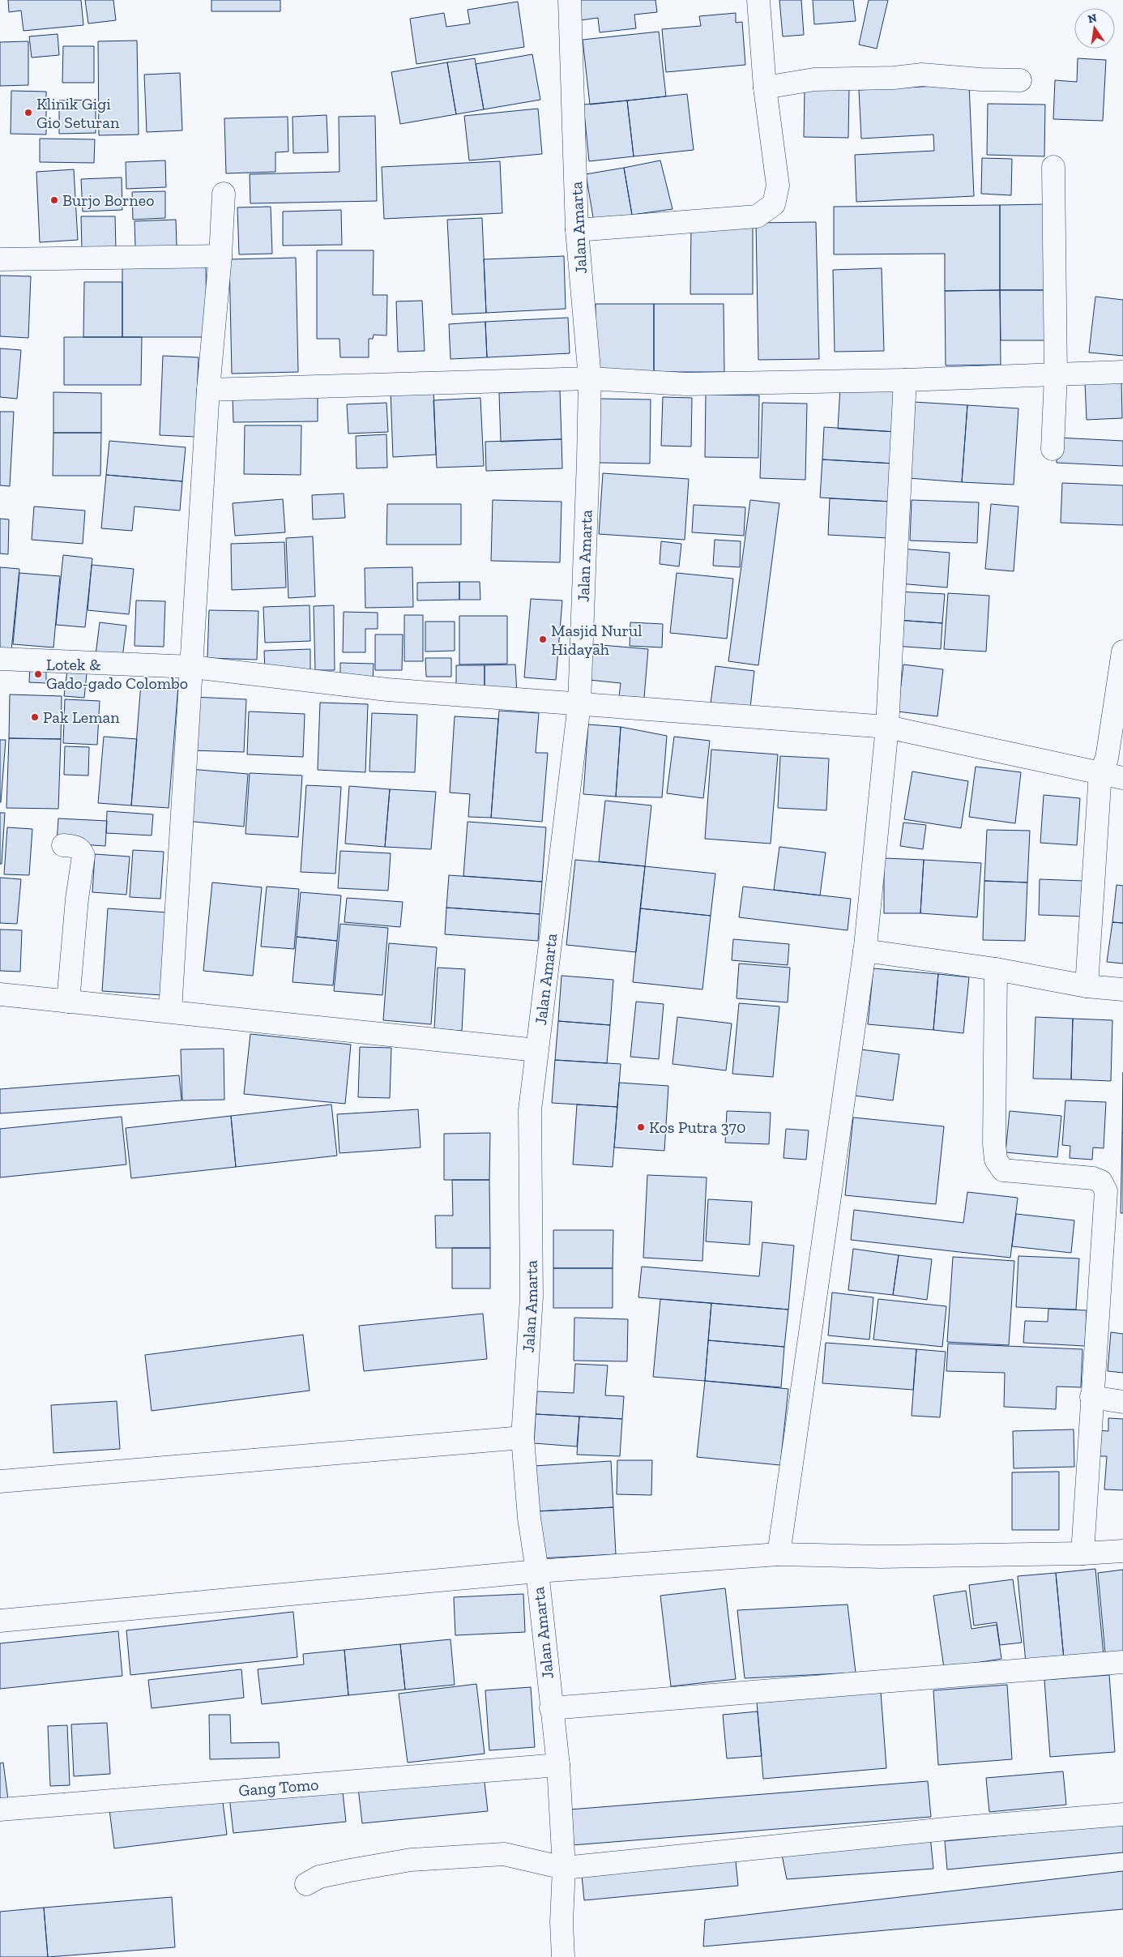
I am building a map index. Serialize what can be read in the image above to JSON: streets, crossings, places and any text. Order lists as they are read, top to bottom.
{
  "streets": {
    "street": ["Jalan Amarta", "Gang Tomo"]
  },
  "crossings": [
    ["Jalan Amarta", "Gang Tomo"]
  ],
  "places": [
    "Klinik Gigi Gio Seturan",
    "Burjo Borneo",
    "Masjid Nurul Hidayah",
    "Lotek & Gado-gado Colombo",
    "Pak Leman",
    "Kos Putra 370"
  ],
  "north": "top"
}
